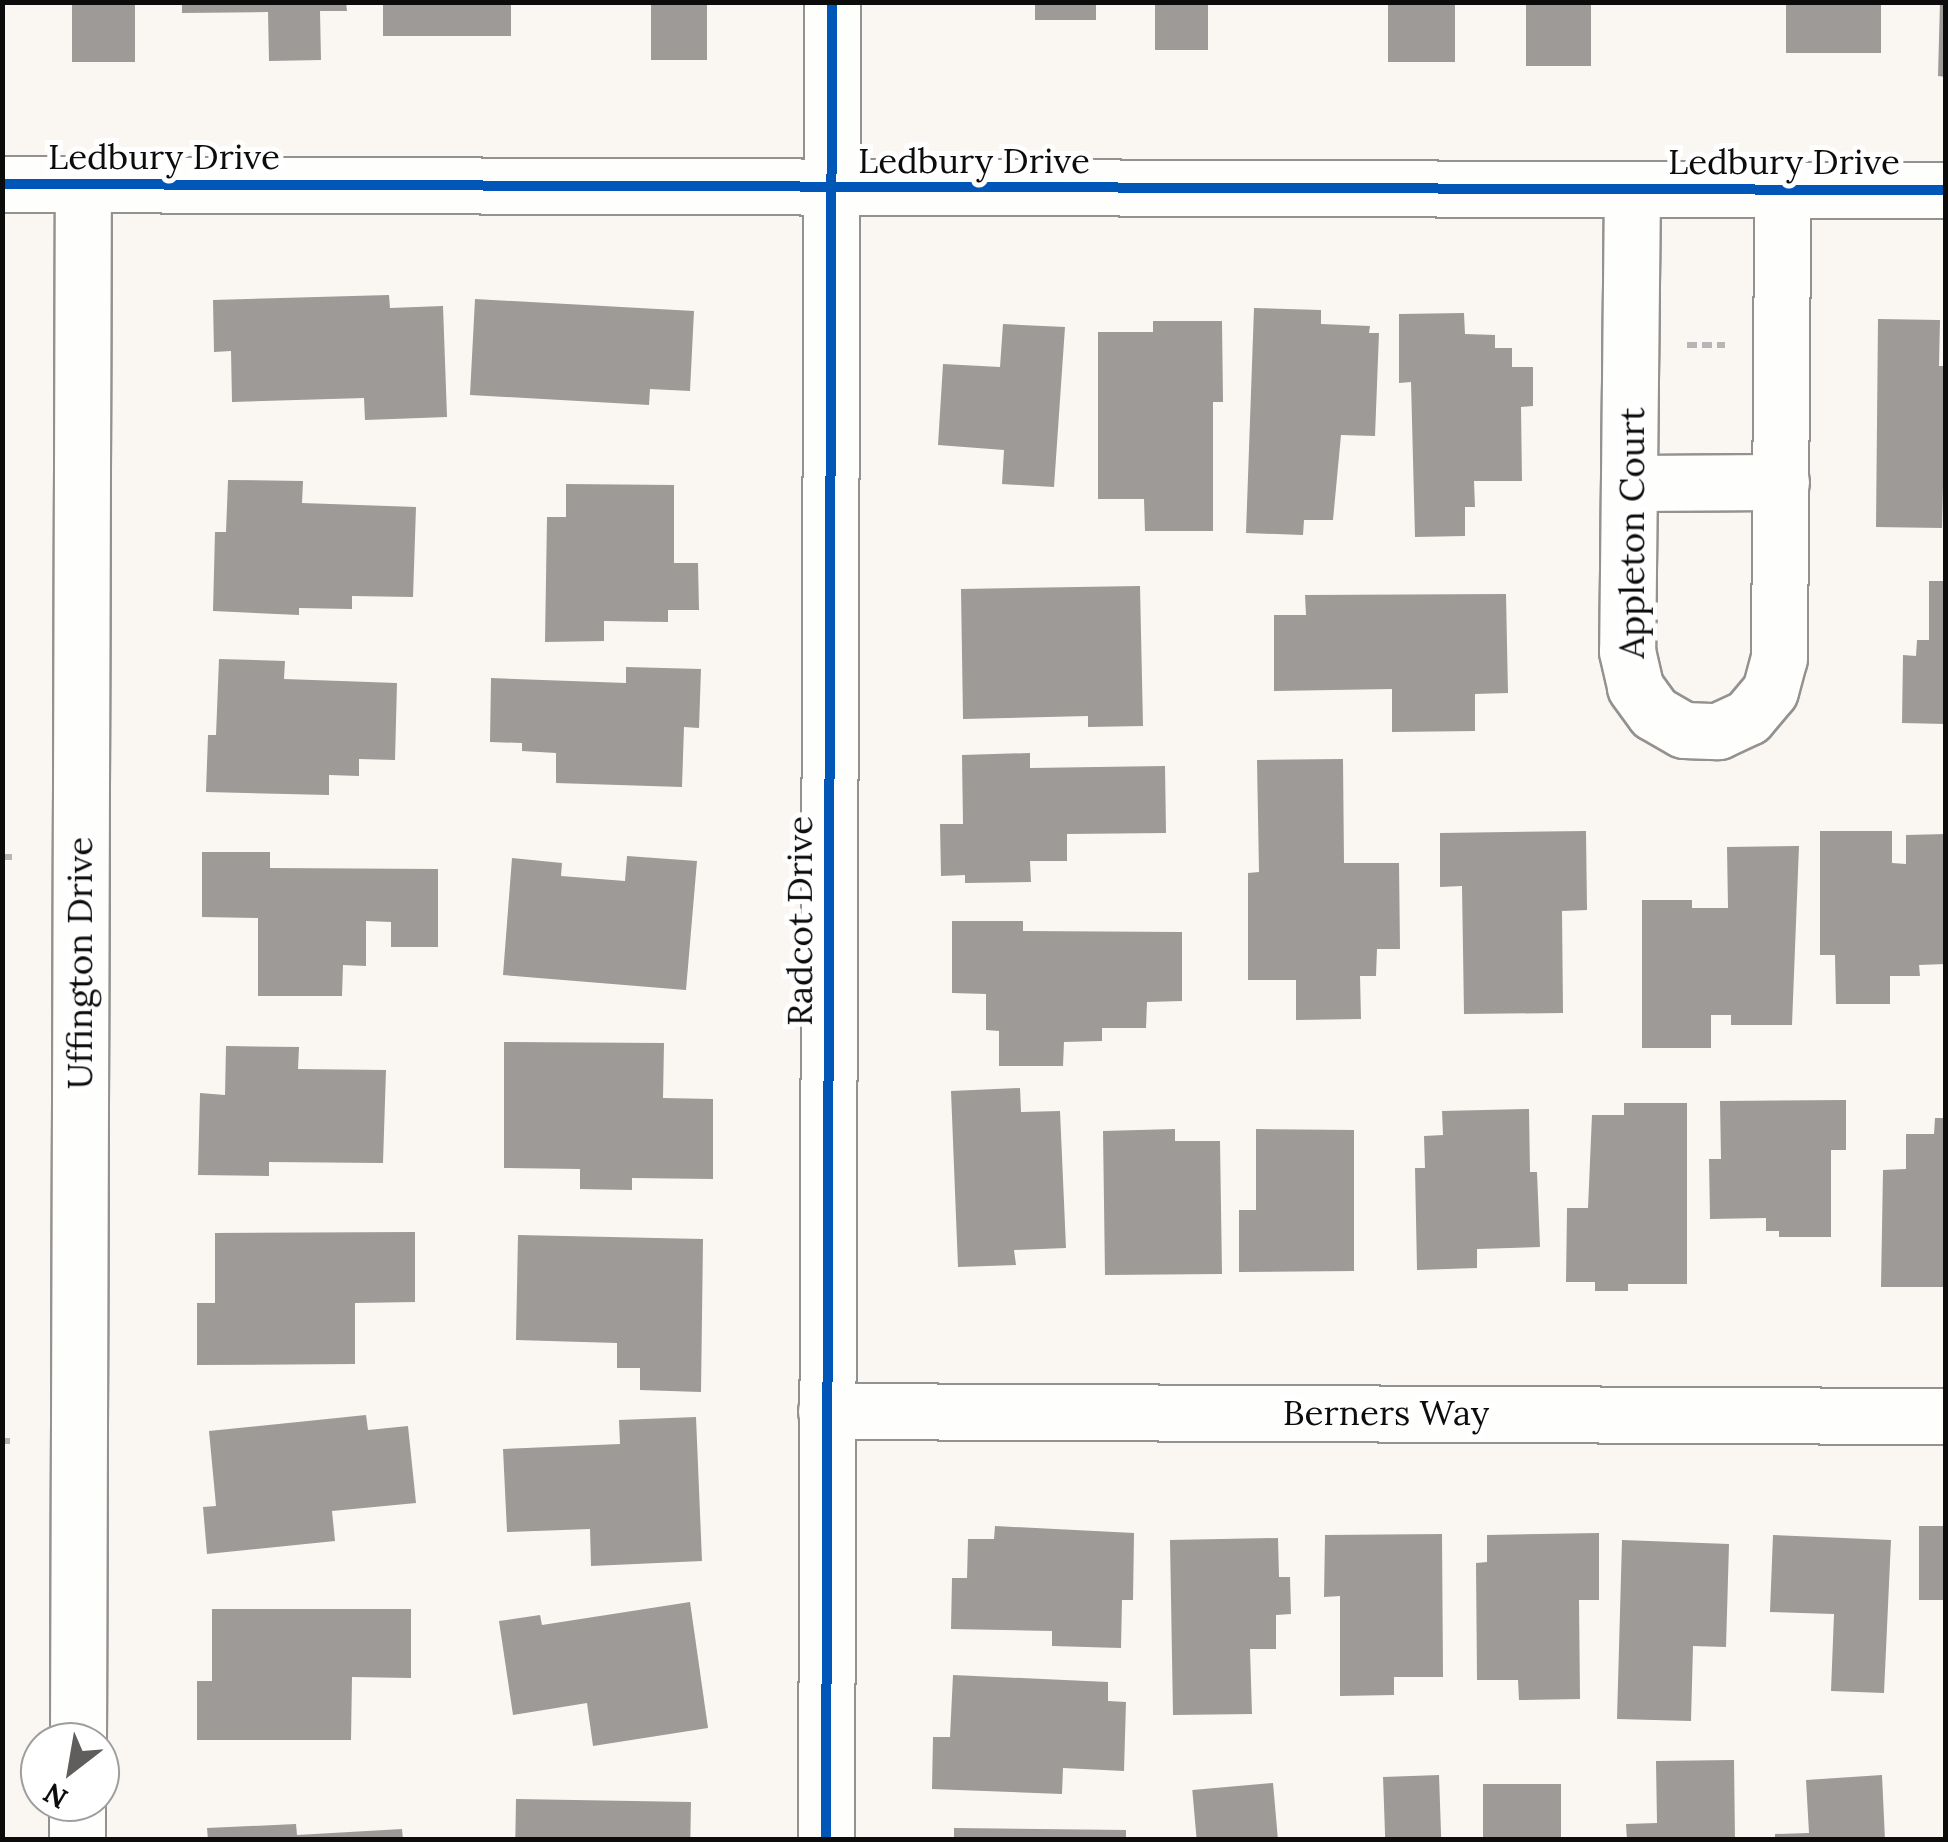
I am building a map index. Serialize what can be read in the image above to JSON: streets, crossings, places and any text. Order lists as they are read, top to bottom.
{
  "streets": {
    "street": [
      "Ledbury Drive",
      "Appleton Court",
      "Radcot Drive",
      "Uffington Drive",
      "Berners Way"
    ]
  },
  "crossings": [
    ["Ledbury Drive", "Appleton Court"],
    ["Ledbury Drive", "Radcot Drive"],
    ["Ledbury Drive", "Uffington Drive"],
    ["Radcot Drive", "Berners Way"]
  ],
  "north": "bottom left"
}
